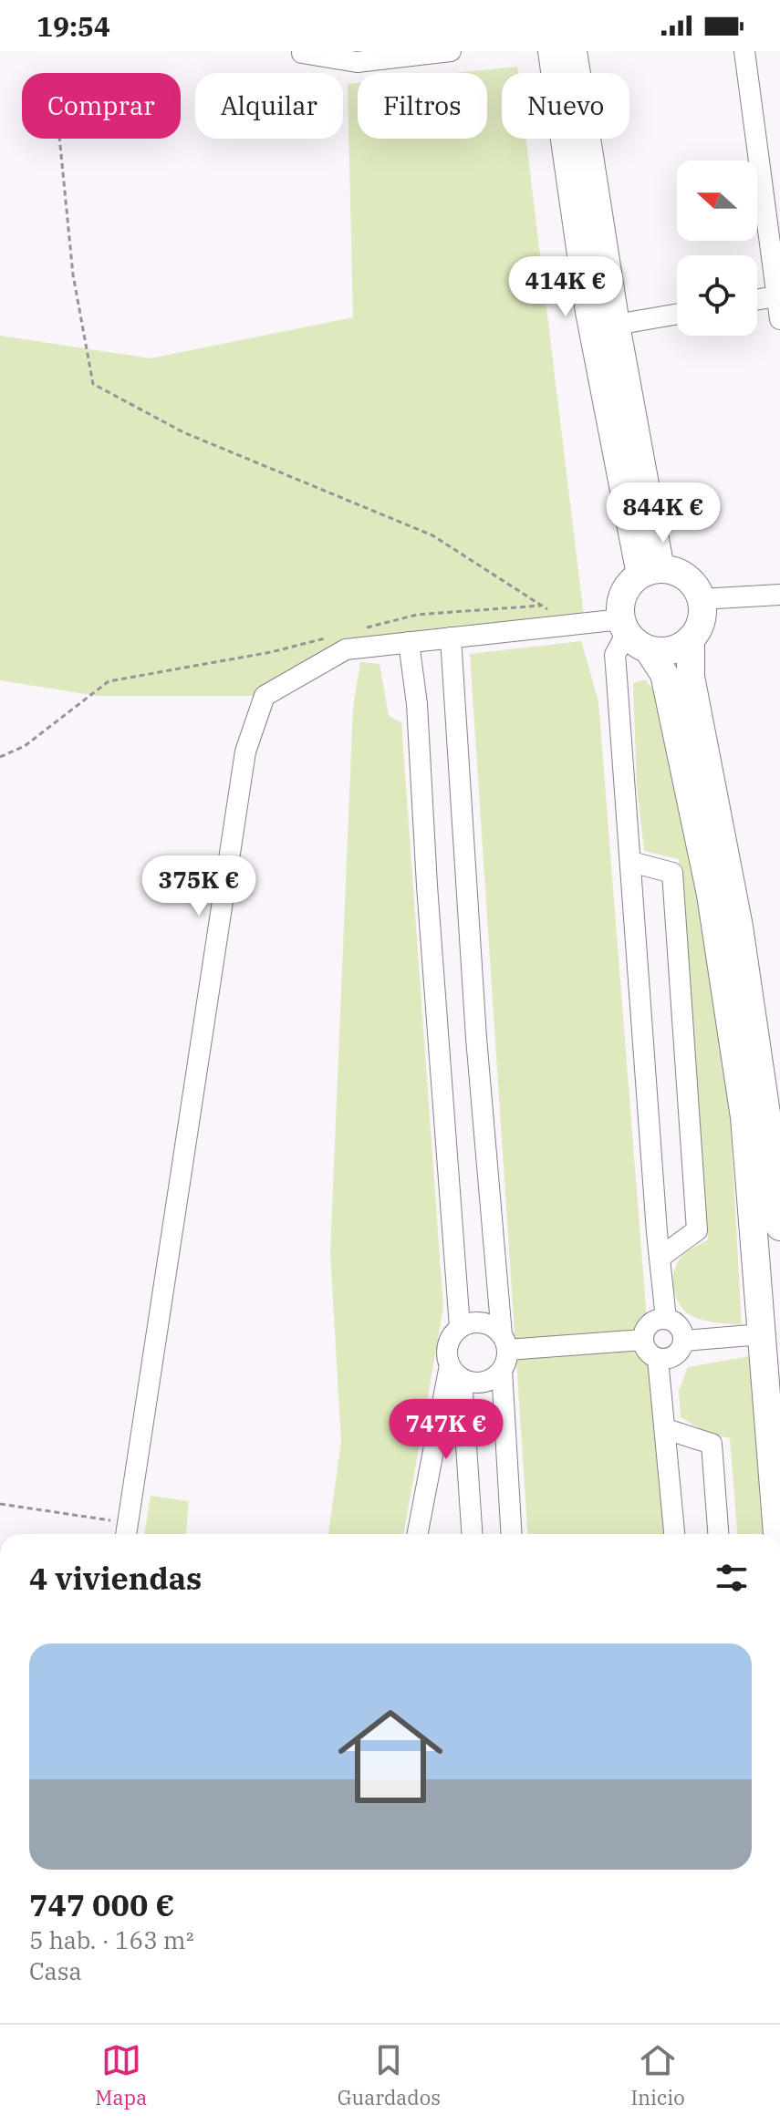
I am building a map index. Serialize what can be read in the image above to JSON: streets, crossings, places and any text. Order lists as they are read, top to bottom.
{
  "north": "left",
  "page": {
    "status": "19:54",
    "chip": [
      "Comprar",
      "Alquilar",
      "Filtros",
      "Nuevo"
    ],
    "price": [
      "414K €",
      "844K €",
      "375K €",
      "747K €"
    ],
    "heading": "4 viviendas",
    "list": [
      {
        "name": "747 000 €",
        "note": "5 hab. · 163 m² · Casa"
      }
    ],
    "tabs": ["Mapa", "Guardados", "Inicio"]
  }
}
